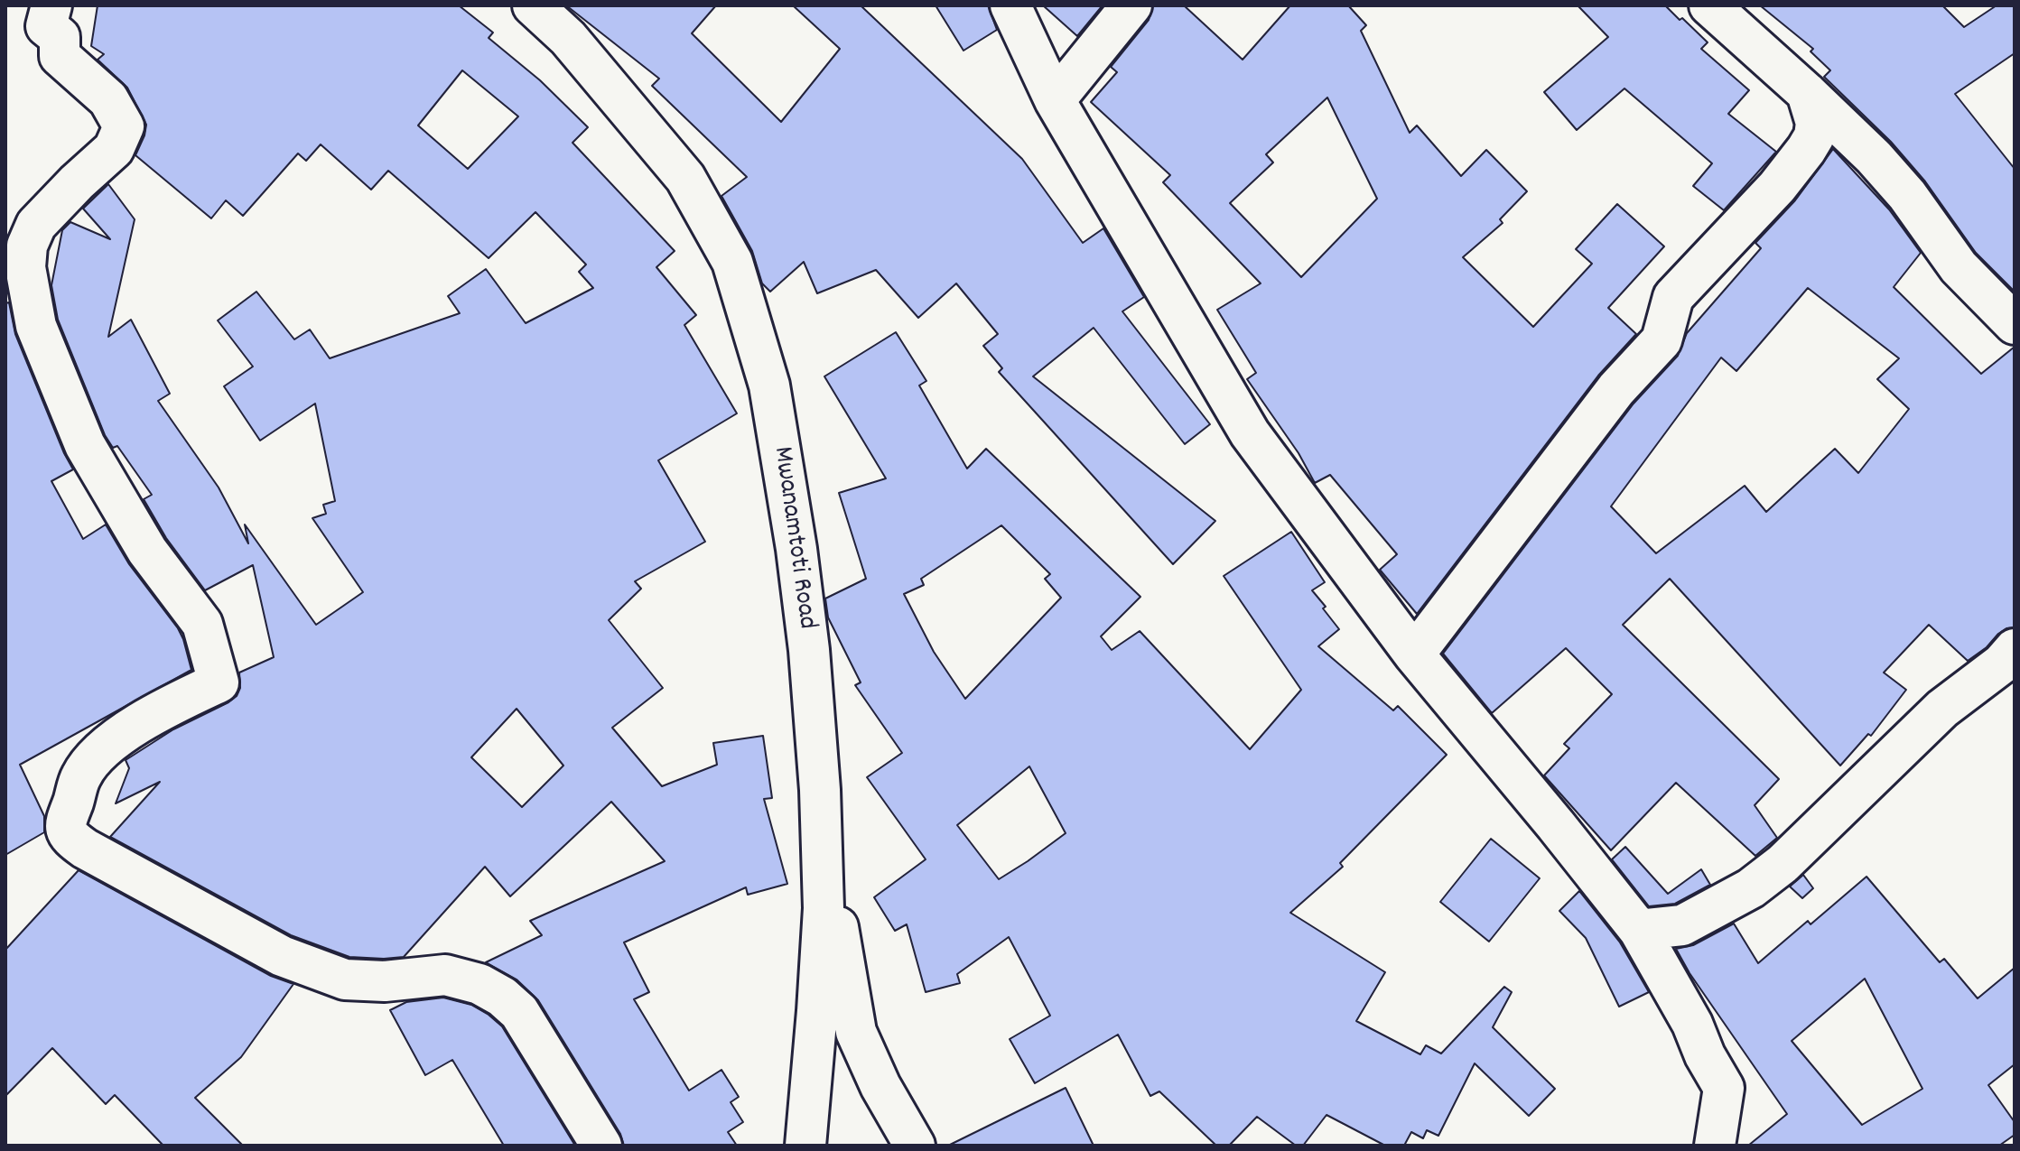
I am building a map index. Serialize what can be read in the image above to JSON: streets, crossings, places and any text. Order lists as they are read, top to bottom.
{
  "streets": {
    "street": ["Mwanamtoti Road"]
  }
}
